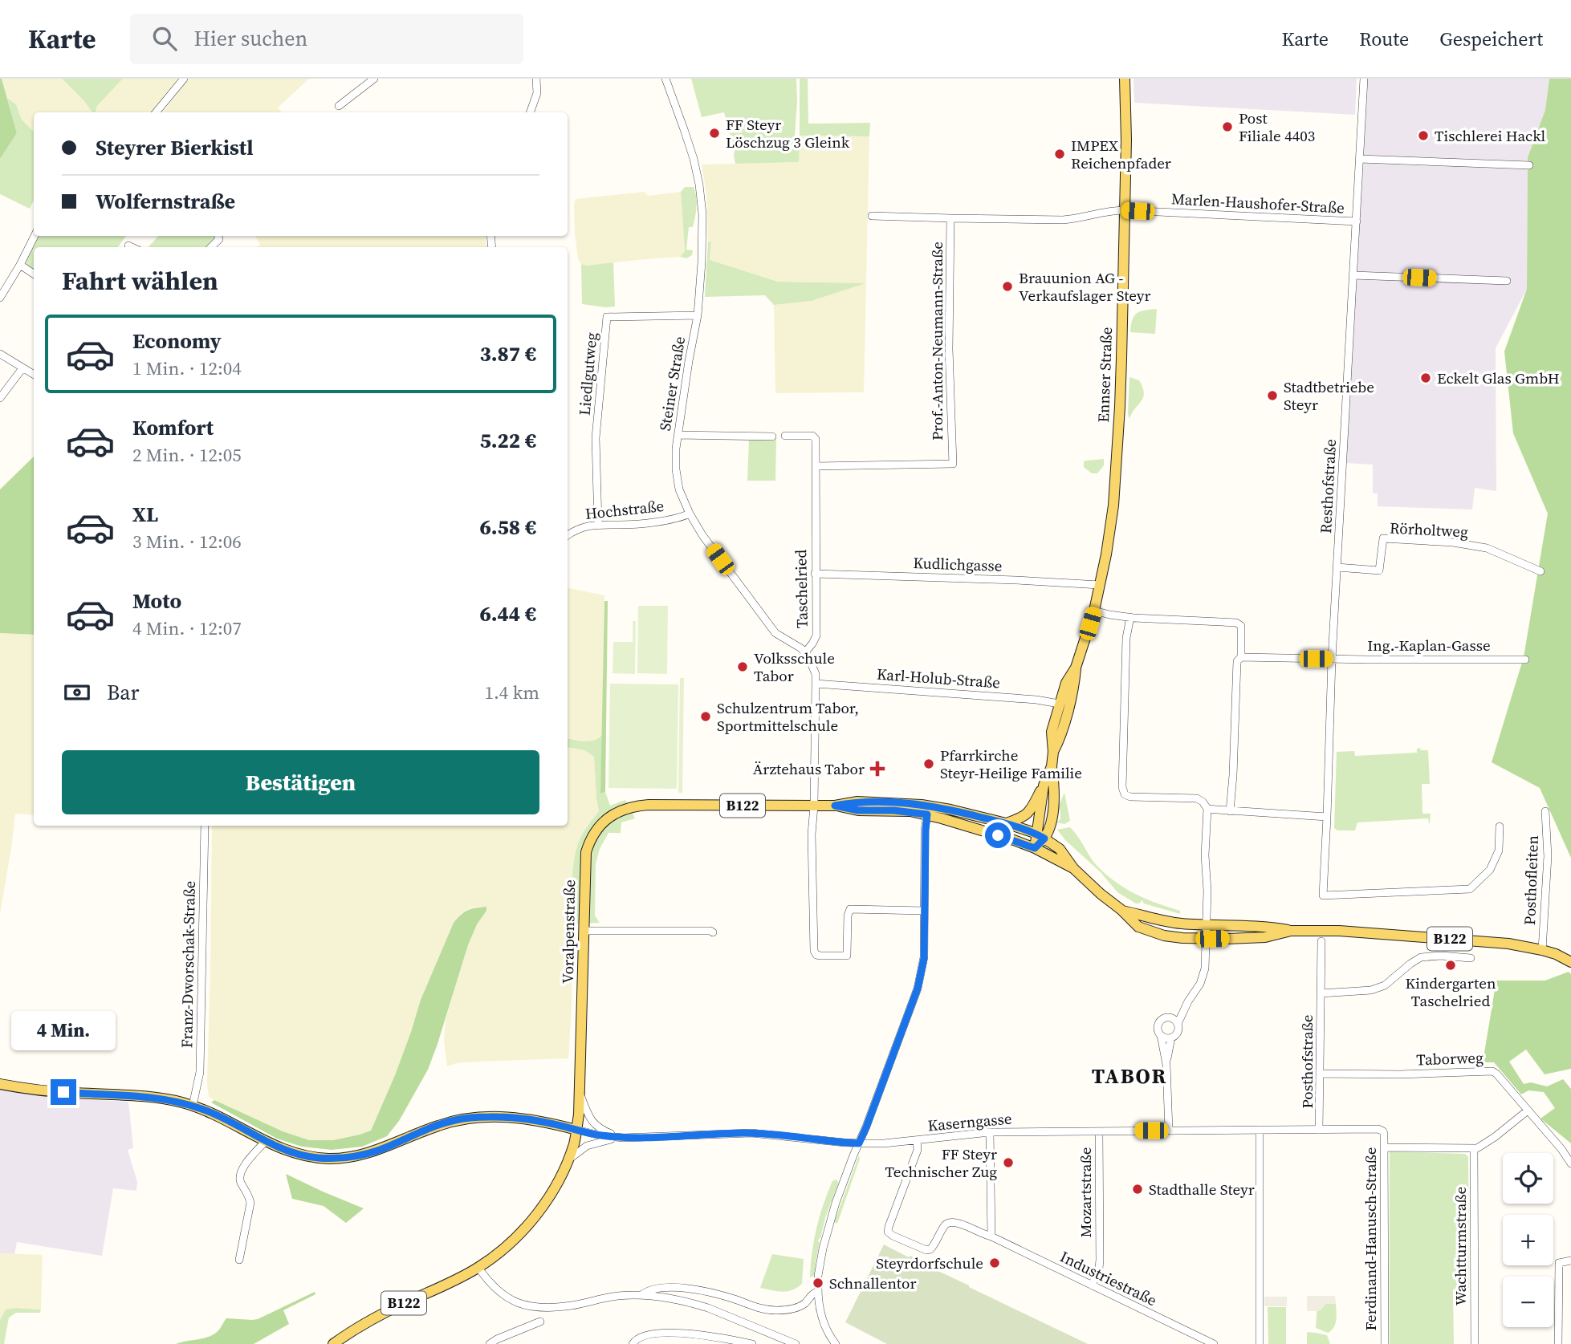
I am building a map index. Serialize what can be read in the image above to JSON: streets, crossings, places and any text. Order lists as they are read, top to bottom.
{
  "streets": {
    "main road": ["Ennser Straße", "B122", "Voralpenstraße"],
    "street": [
      "Marlen-Haushofer-Straße",
      "Prof.-Anton-Neumann-Straße",
      "Liedlgutweg",
      "Steiner Straße",
      "Resthofstraße",
      "Hochstraße",
      "Rörholtweg",
      "Kudlichgasse",
      "Taschelried",
      "Ing.-Kaplan-Gasse",
      "Karl-Holub-Straße",
      "Posthofleiten",
      "Franz-Dworschak-Straße",
      "Taborweg",
      "Posthofstraße",
      "Kaserngasse",
      "Mozartstraße",
      "Ferdinand-Hanusch-Straße",
      "Wachtturmstraße",
      "Industriestraße"
    ]
  },
  "crossings": [
    ["Marlen-Haushofer-Straße", "Ennser Straße"],
    ["Marlen-Haushofer-Straße", "Resthofstraße"],
    ["Prof.-Anton-Neumann-Straße", "Taschelried"],
    ["Liedlgutweg", "Steiner Straße"],
    ["Liedlgutweg", "Hochstraße"],
    ["Ennser Straße", "Kudlichgasse"],
    ["Ennser Straße", "Karl-Holub-Straße"],
    ["Ennser Straße", "B122"],
    ["Steiner Straße", "Hochstraße"],
    ["Steiner Straße", "Taschelried"],
    ["Resthofstraße", "Rörholtweg"],
    ["Resthofstraße", "Ing.-Kaplan-Gasse"],
    ["Kudlichgasse", "Taschelried"],
    ["B122", "Posthofleiten"],
    ["B122", "Voralpenstraße"],
    ["Voralpenstraße", "Kaserngasse"],
    ["Taborweg", "Posthofstraße"],
    ["Posthofstraße", "Kaserngasse"],
    ["Posthofstraße", "Ferdinand-Hanusch-Straße"],
    ["Kaserngasse", "Mozartstraße"],
    ["Kaserngasse", "Ferdinand-Hanusch-Straße"],
    ["Kaserngasse", "Industriestraße"],
    ["Mozartstraße", "Industriestraße"]
  ],
  "districts": ["TABOR"],
  "places": {
    "other": [
      "Post Filiale 4403",
      "FF Steyr Löschzug 3 Gleink",
      "Tischlerei Hackl",
      "IMPEX Reichenpfader",
      "Brauunion AG - Verkaufslager Steyr",
      "Eckelt Glas GmbH",
      "Stadtbetriebe Steyr",
      "Volksschule Tabor",
      "Schulzentrum Tabor, Sportmittelschule",
      "Pfarrkirche Steyr-Heilige Familie",
      "Kindergarten Taschelried",
      "FF Steyr Technischer Zug",
      "Stadthalle Steyr",
      "Steyrdorfschule",
      "Schnallentor"
    ],
    "health": ["Ärztehaus Tabor"]
  },
  "page": {
    "header": "Karte",
    "search": "Hier suchen",
    "nav": ["Karte", "Route", "Gespeichert"],
    "banner": ["Steyrer Bierkistl", "Wolfernstraße"],
    "heading": "Fahrt wählen",
    "list": [
      {
        "name": "Economy",
        "note": "1 Min. · 12:04",
        "value": "3.87 €"
      },
      {
        "name": "Komfort",
        "note": "2 Min. · 12:05",
        "value": "5.22 €"
      },
      {
        "name": "XL",
        "note": "3 Min. · 12:06",
        "value": "6.58 €"
      },
      {
        "name": "Moto",
        "note": "4 Min. · 12:07",
        "value": "6.44 €"
      }
    ],
    "pay": ["Bar", "1.4 km"],
    "buttons": "Bestätigen",
    "bubble": "4 Min.",
    "map_buttons": ["+", "−"]
  }
}
